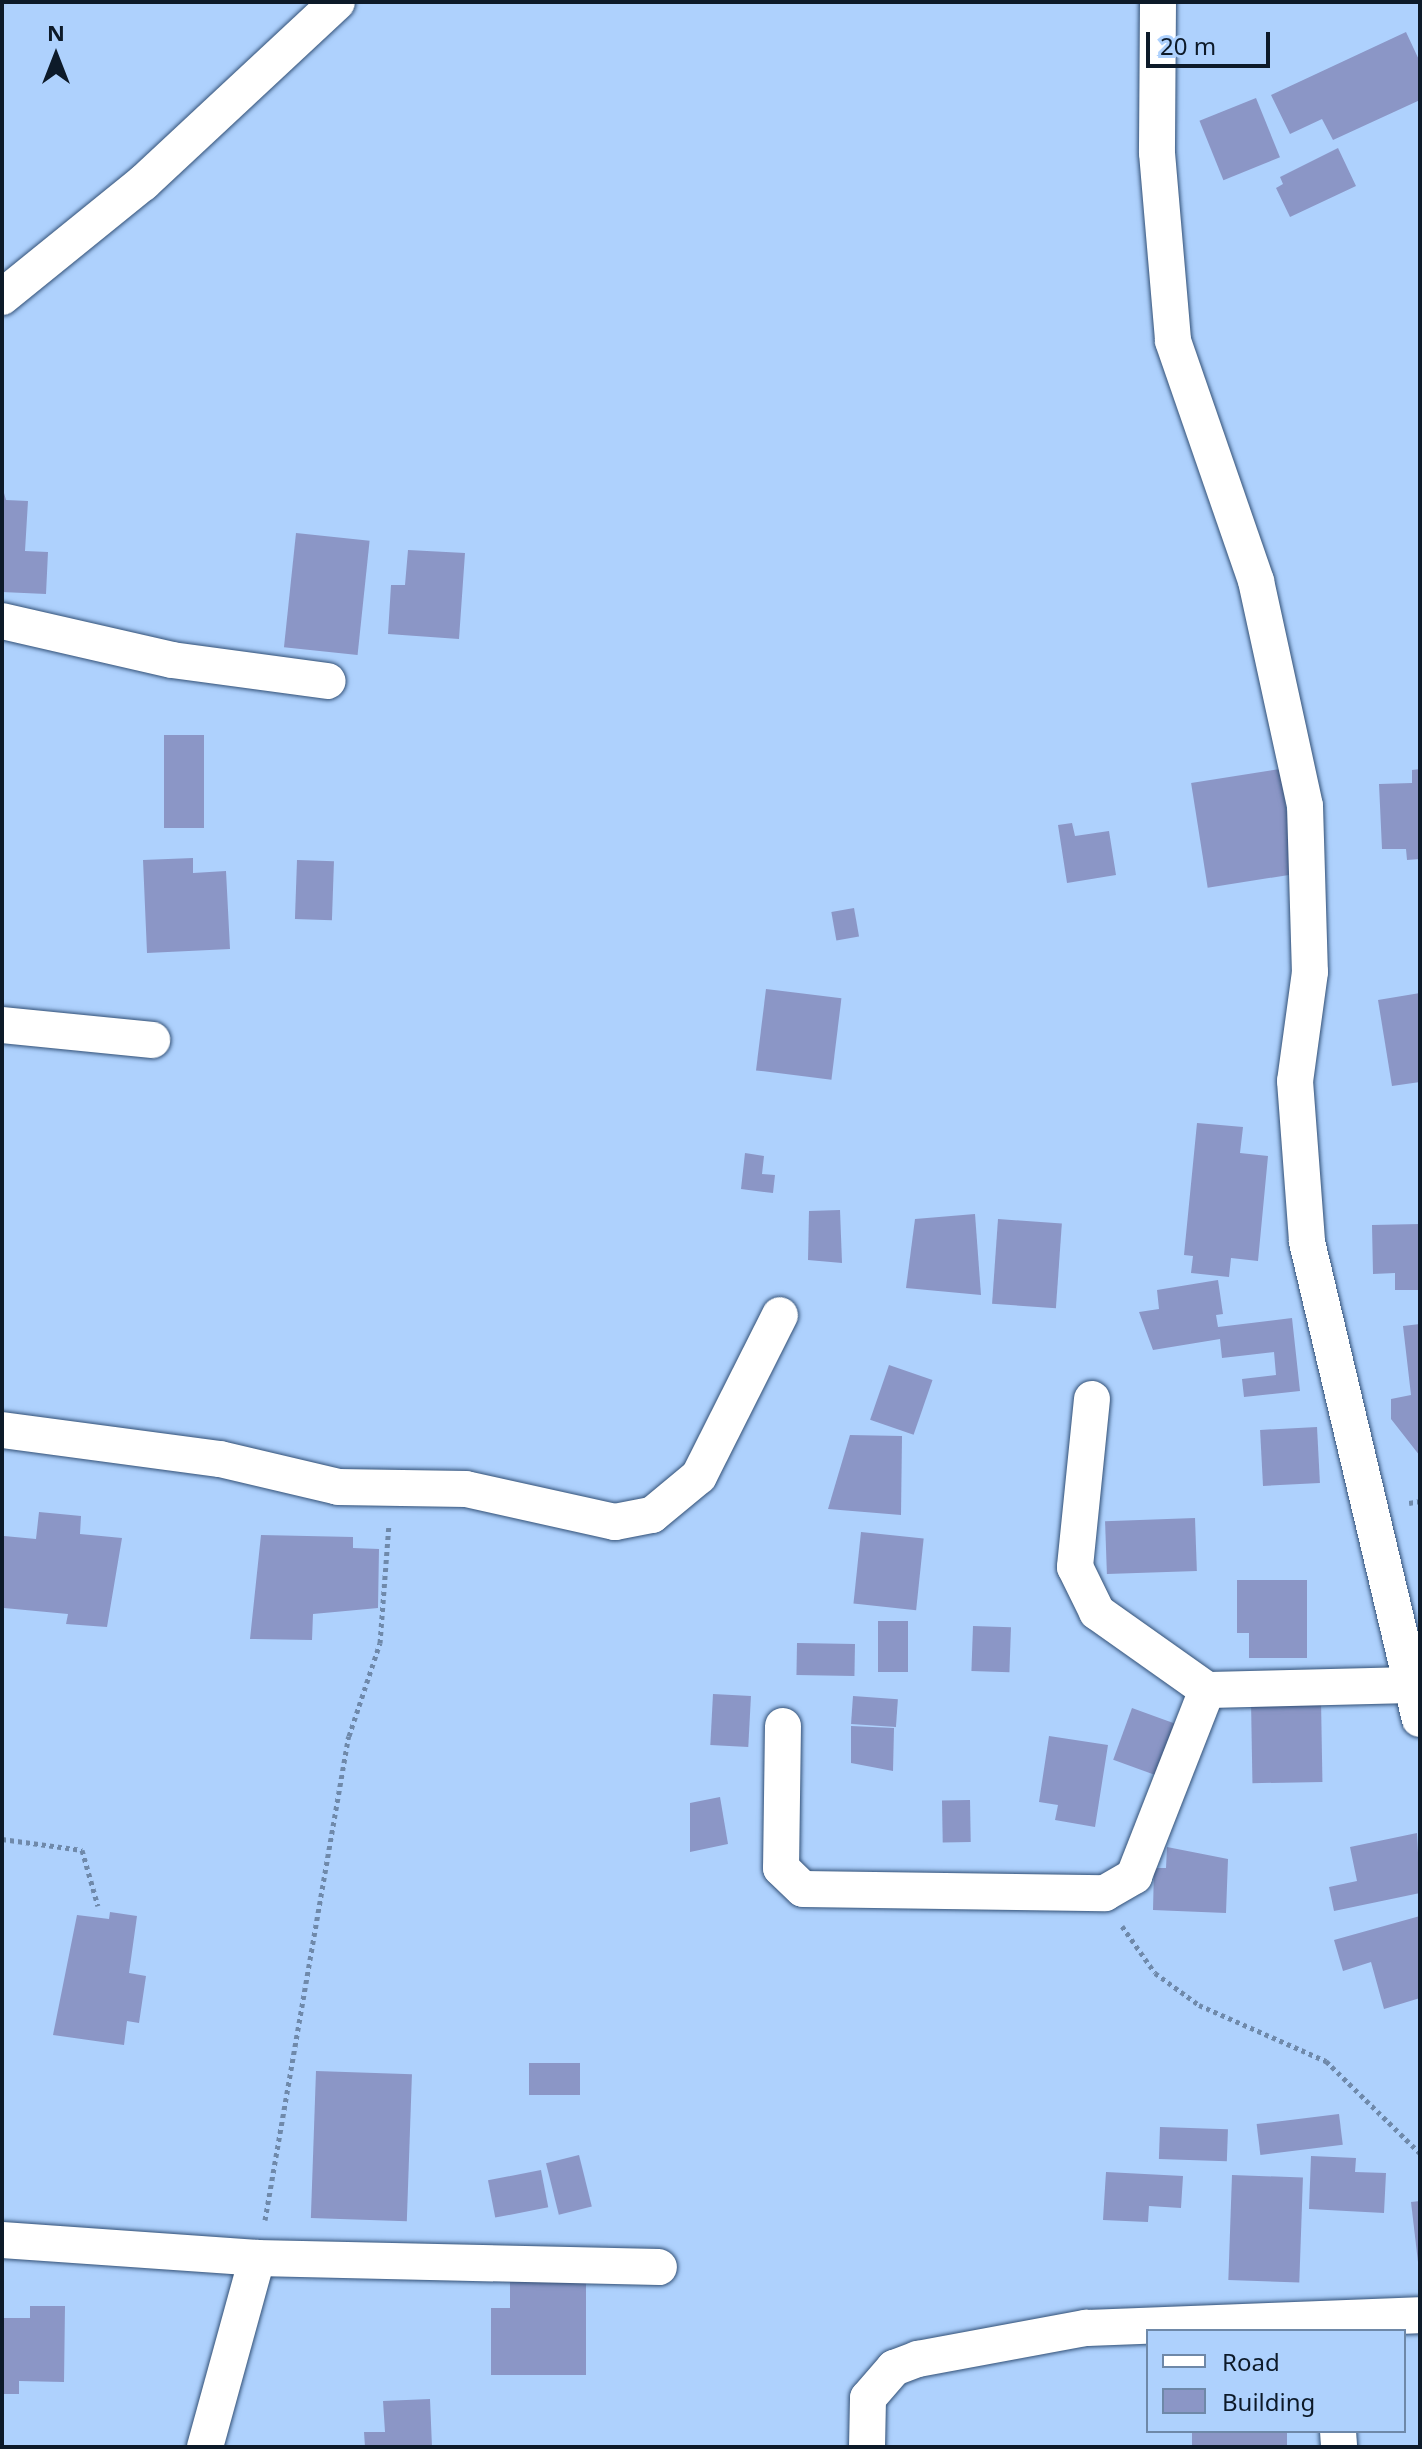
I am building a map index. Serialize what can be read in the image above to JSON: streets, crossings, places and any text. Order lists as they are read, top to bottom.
{
  "legend": ["Road", "Building"],
  "scale_bar": "20 m",
  "north": "top"
}
